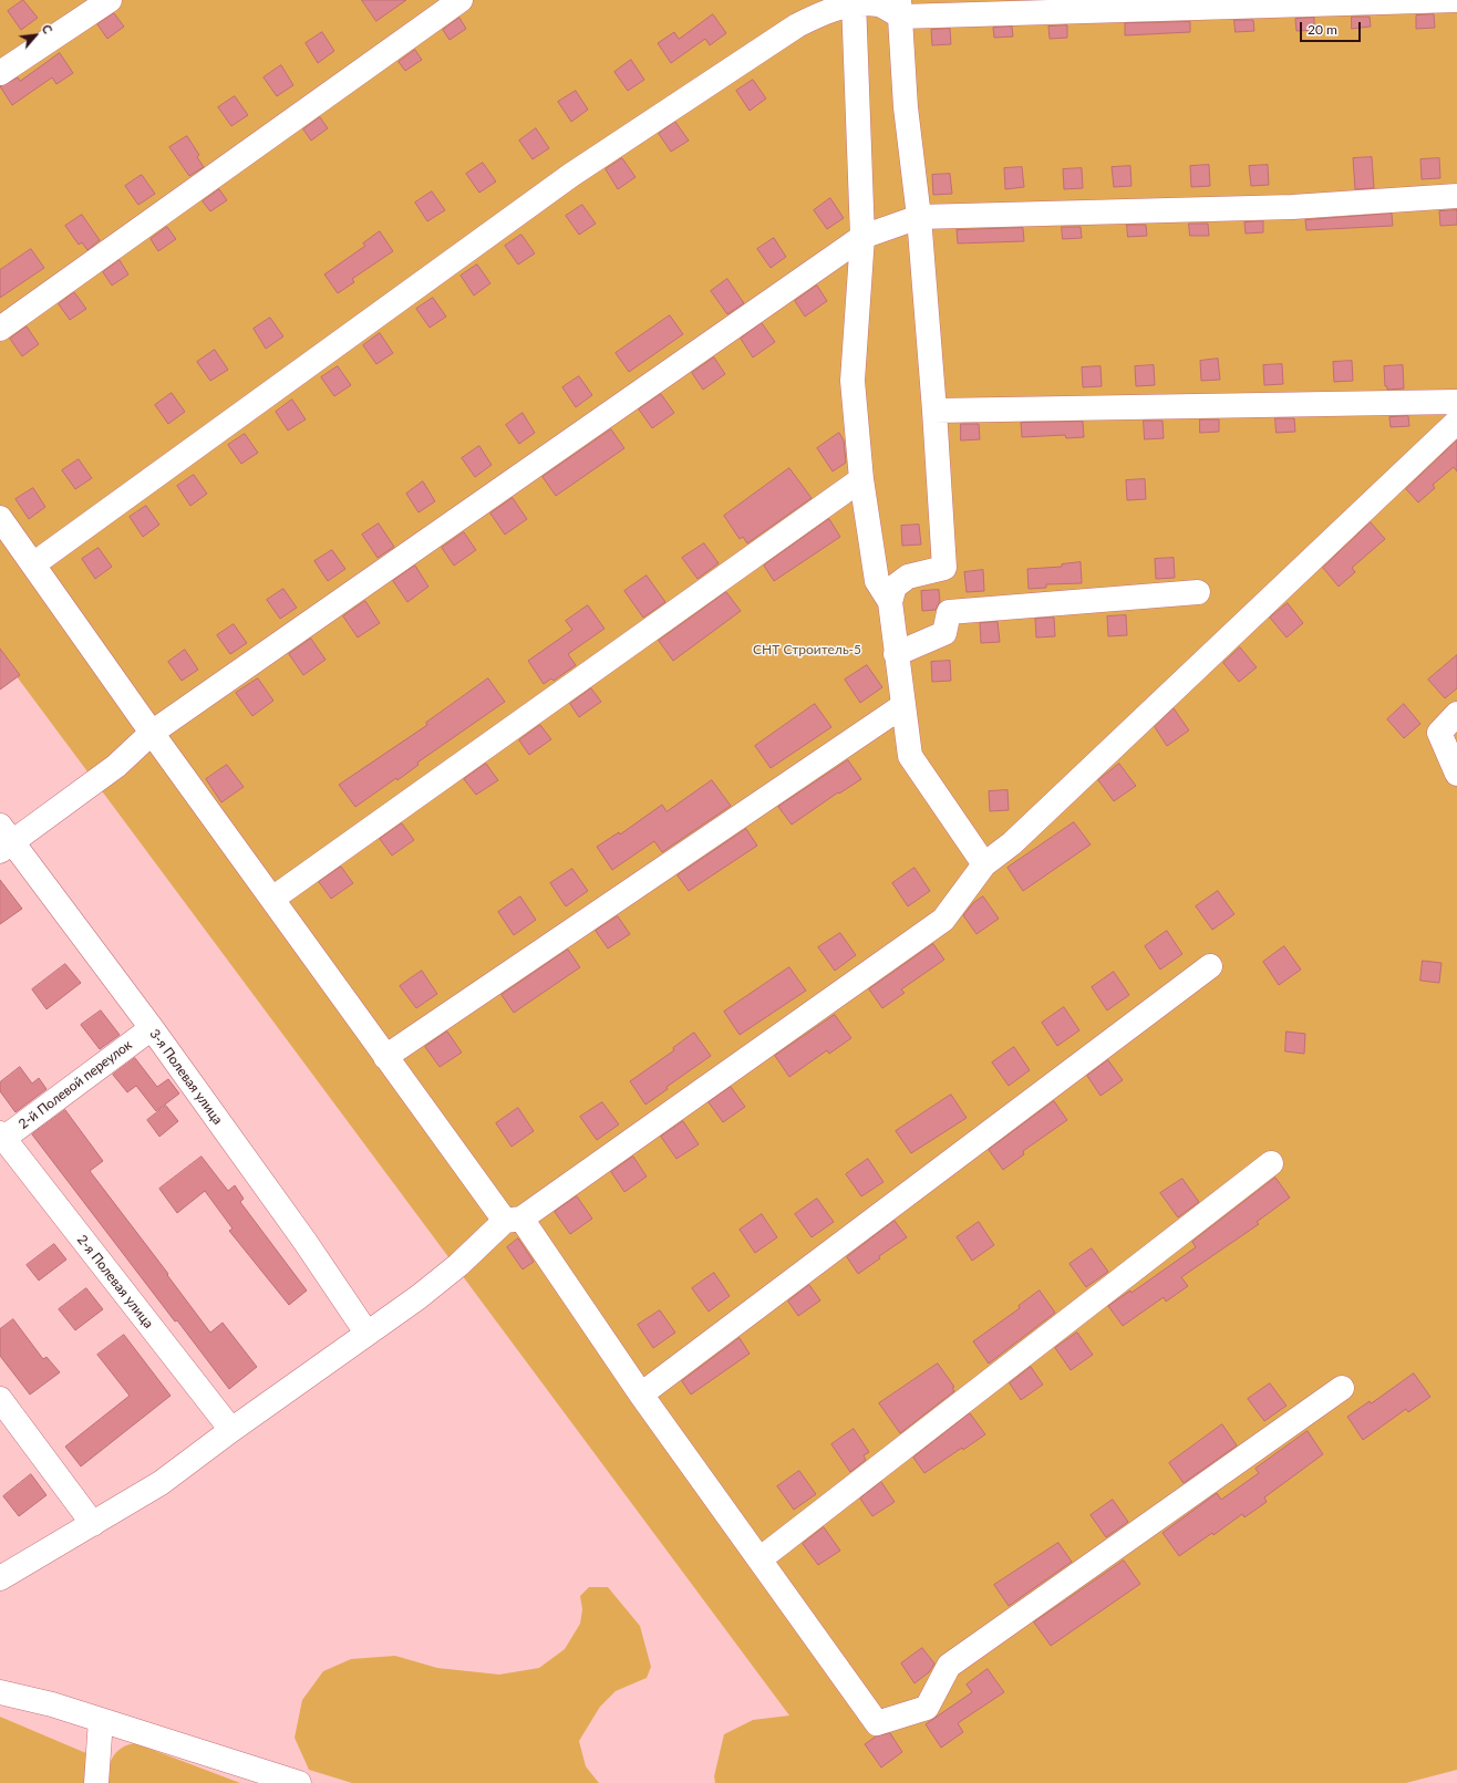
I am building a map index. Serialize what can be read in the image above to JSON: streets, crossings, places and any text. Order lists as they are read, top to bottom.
{
  "streets": {
    "street": ["3-я Полевая улица", "2-й Полевой переулок", "2-я Полевая улица"]
  },
  "crossings": [
    ["3-я Полевая улица", "2-й Полевой переулок"],
    ["2-й Полевой переулок", "2-я Полевая улица"]
  ],
  "parks": ["СНТ Строитель-5"],
  "scale_bar": "20 m",
  "north": "top right"
}
